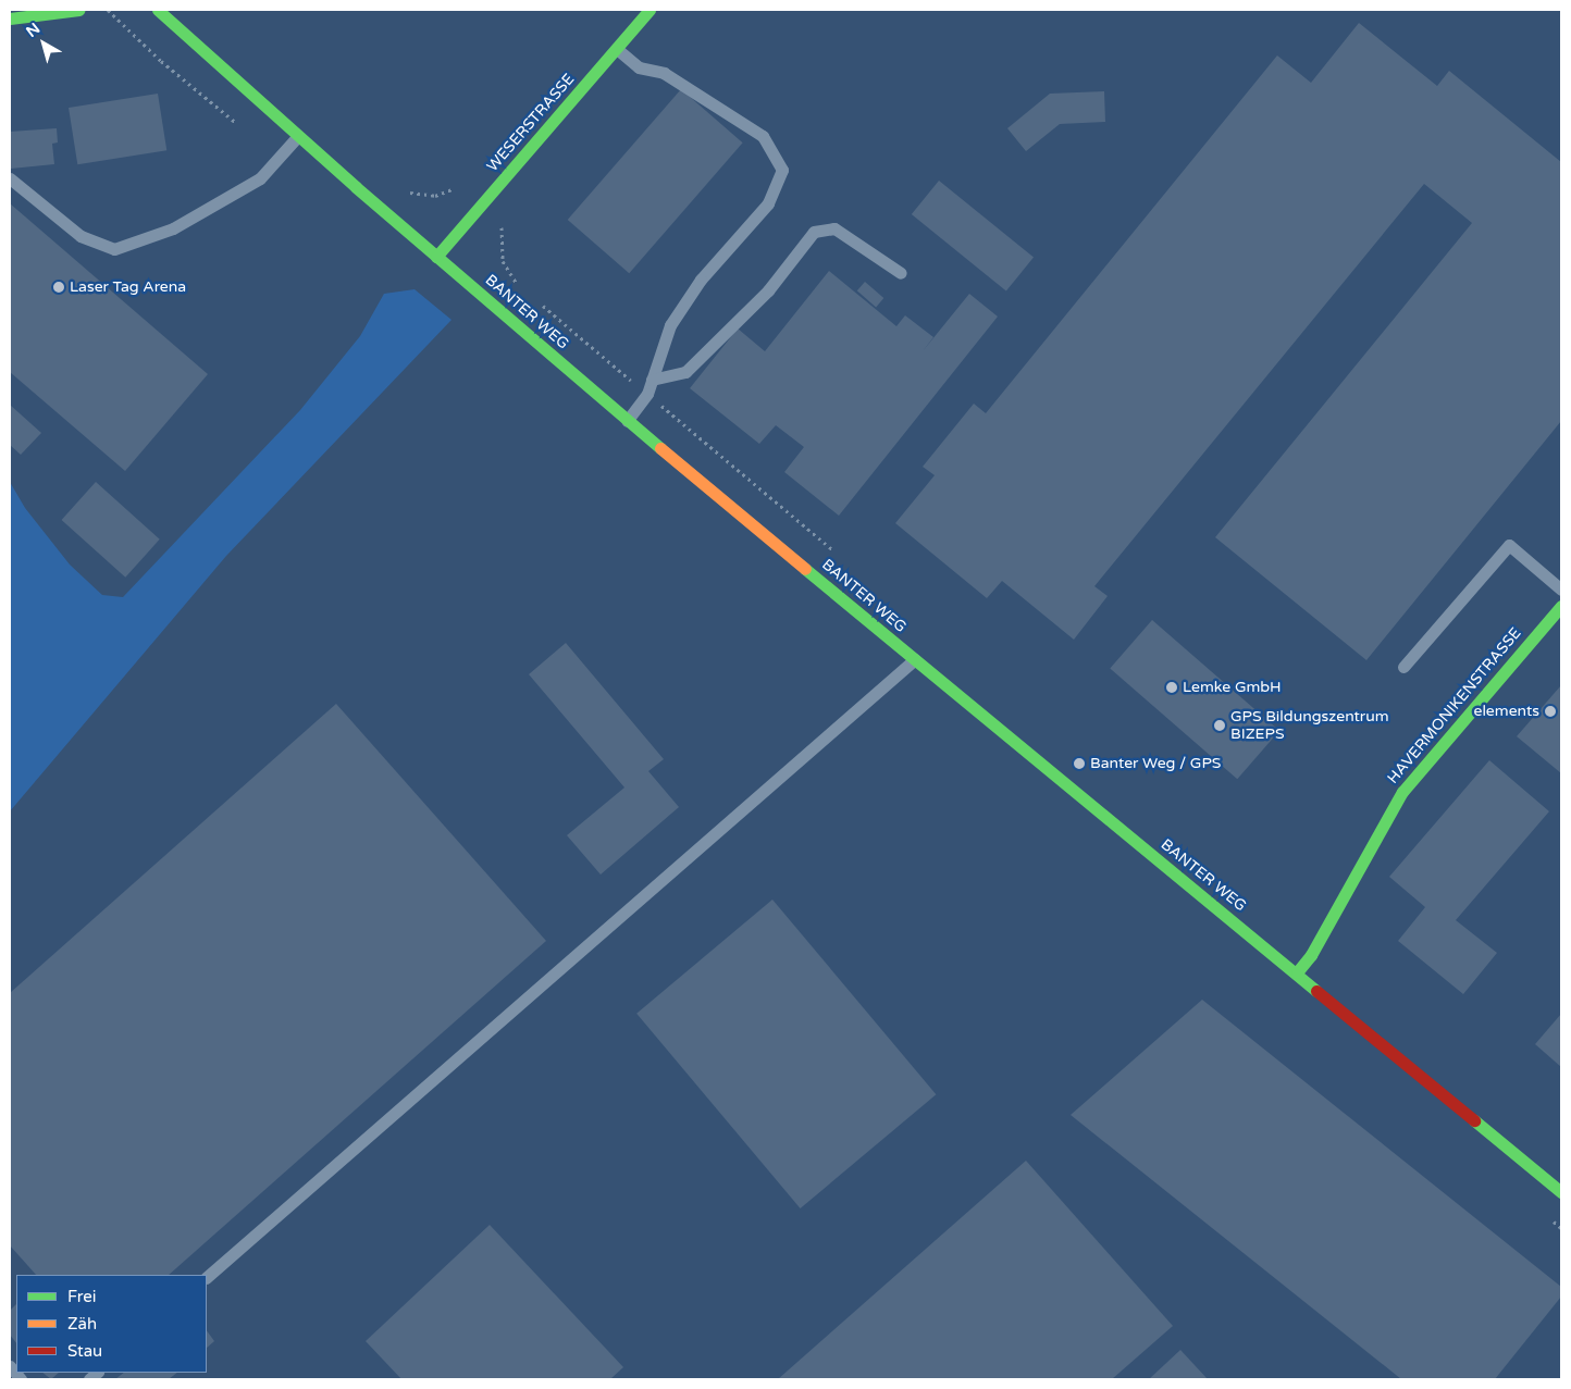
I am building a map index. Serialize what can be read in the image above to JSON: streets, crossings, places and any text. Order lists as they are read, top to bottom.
{
  "streets": {
    "street": ["WESERSTRASSE", "BANTER WEG", "HAVERMONIKENSTRASSE"]
  },
  "crossings": [
    ["WESERSTRASSE", "BANTER WEG"],
    ["BANTER WEG", "HAVERMONIKENSTRASSE"]
  ],
  "places": [
    "Laser Tag Arena",
    "Lemke GmbH",
    "elements",
    "GPS Bildungszentrum BIZEPS",
    "Banter Weg / GPS"
  ],
  "legend": ["Frei", "Zäh", "Stau"],
  "north": "top left"
}
